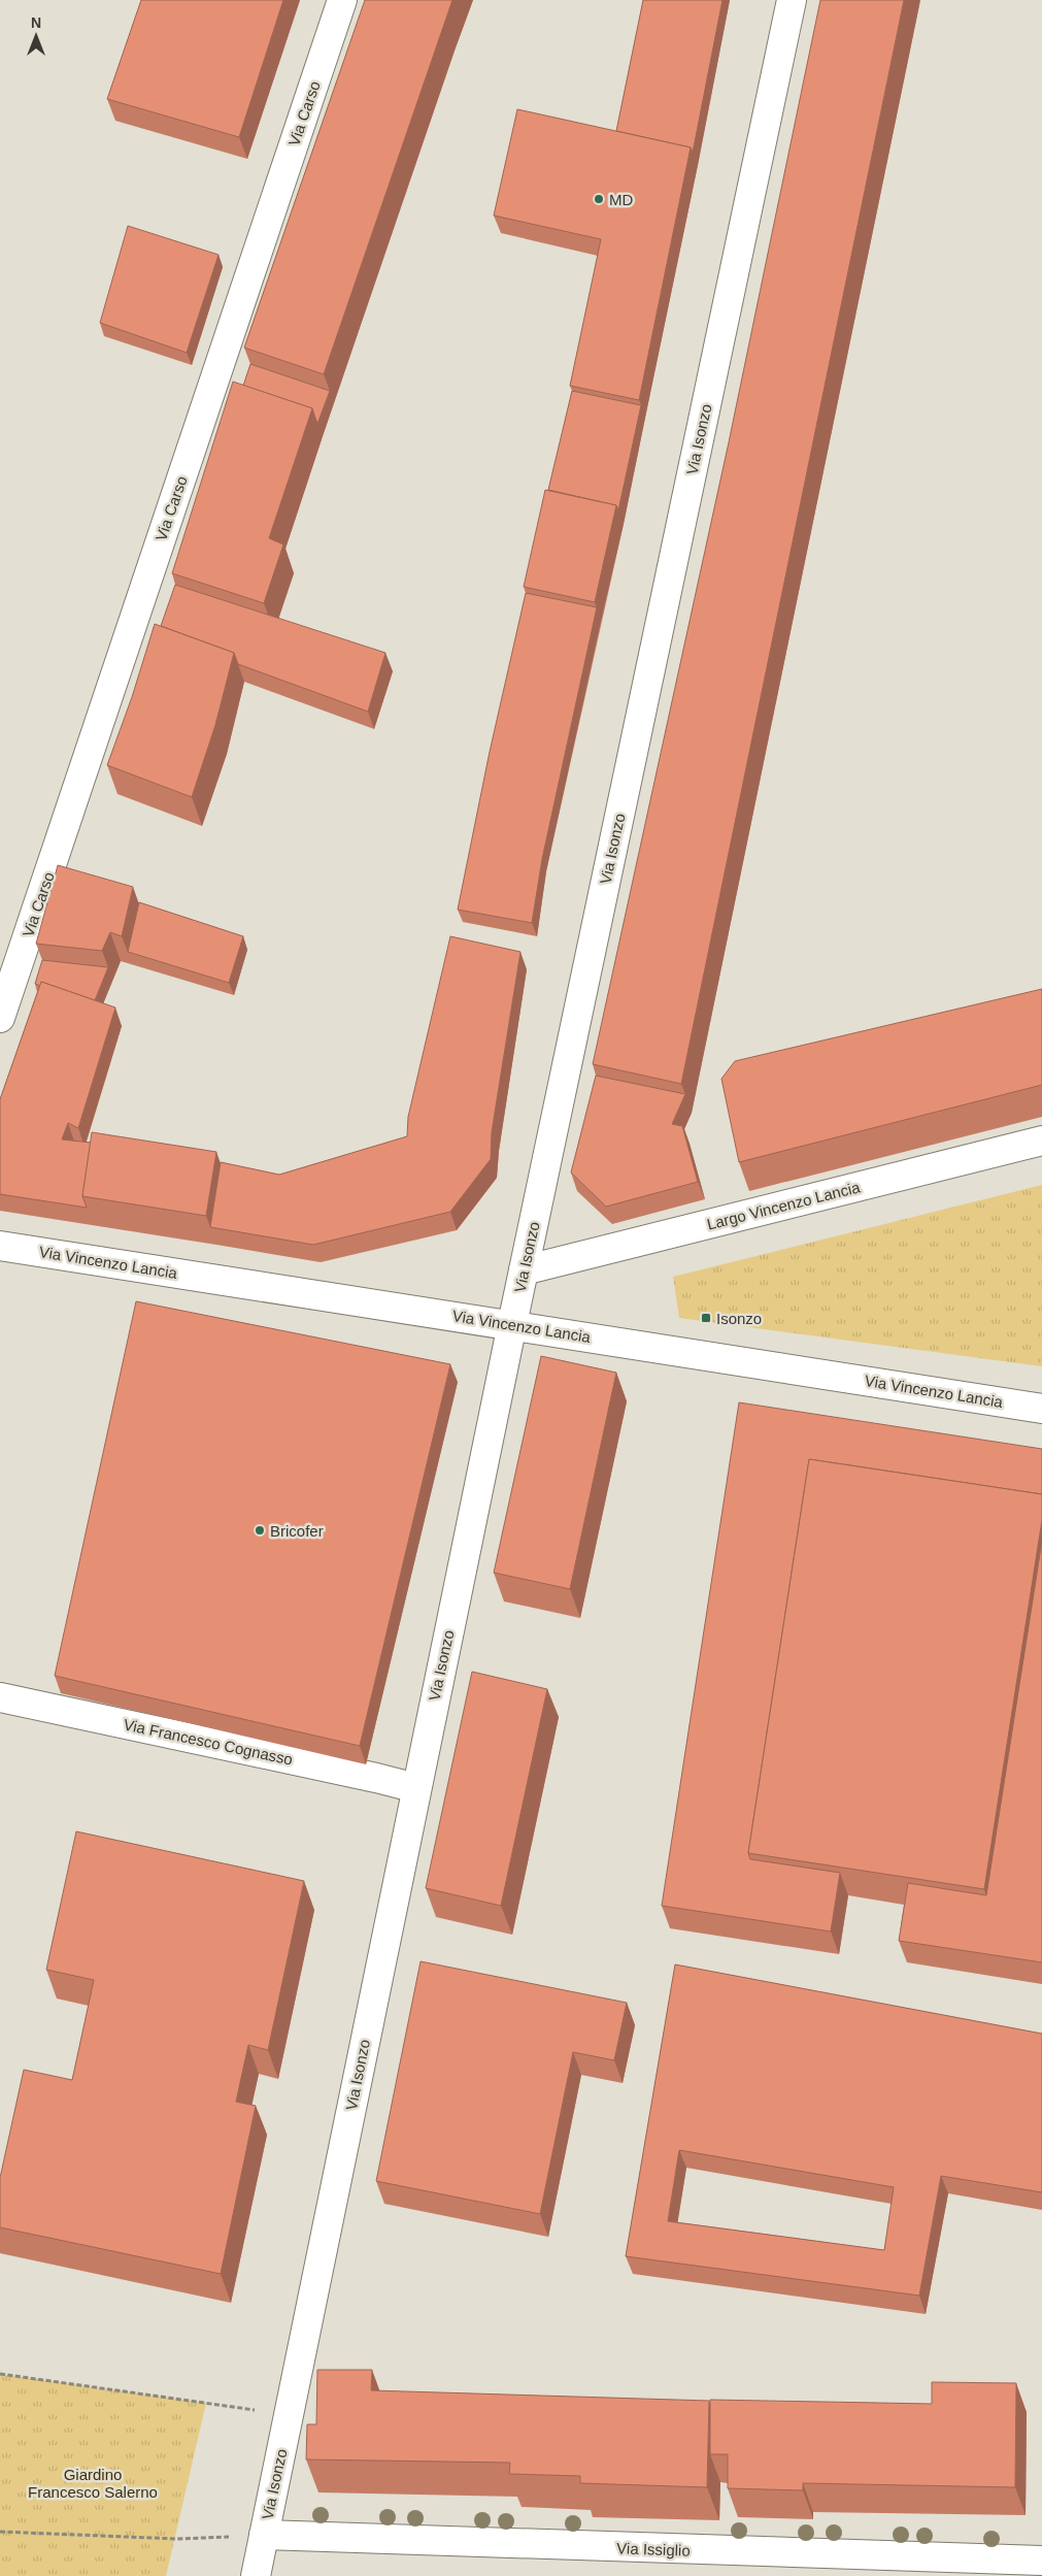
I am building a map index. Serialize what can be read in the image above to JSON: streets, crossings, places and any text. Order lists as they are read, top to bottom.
{
  "streets": {
    "street": [
      "Via Carso",
      "Via Isonzo",
      "Largo Vincenzo Lancia",
      "Via Vincenzo Lancia",
      "Via Francesco Cognasso",
      "Via Issiglio"
    ]
  },
  "crossings": [
    ["Via Isonzo", "Largo Vincenzo Lancia"],
    ["Via Isonzo", "Via Vincenzo Lancia"],
    ["Via Isonzo", "Via Francesco Cognasso"],
    ["Via Isonzo", "Via Issiglio"]
  ],
  "parks": ["Giardino Francesco Salerno"],
  "places": {
    "other": ["MD", "Bricofer"],
    "transit": ["Isonzo"]
  },
  "north": "top"
}
